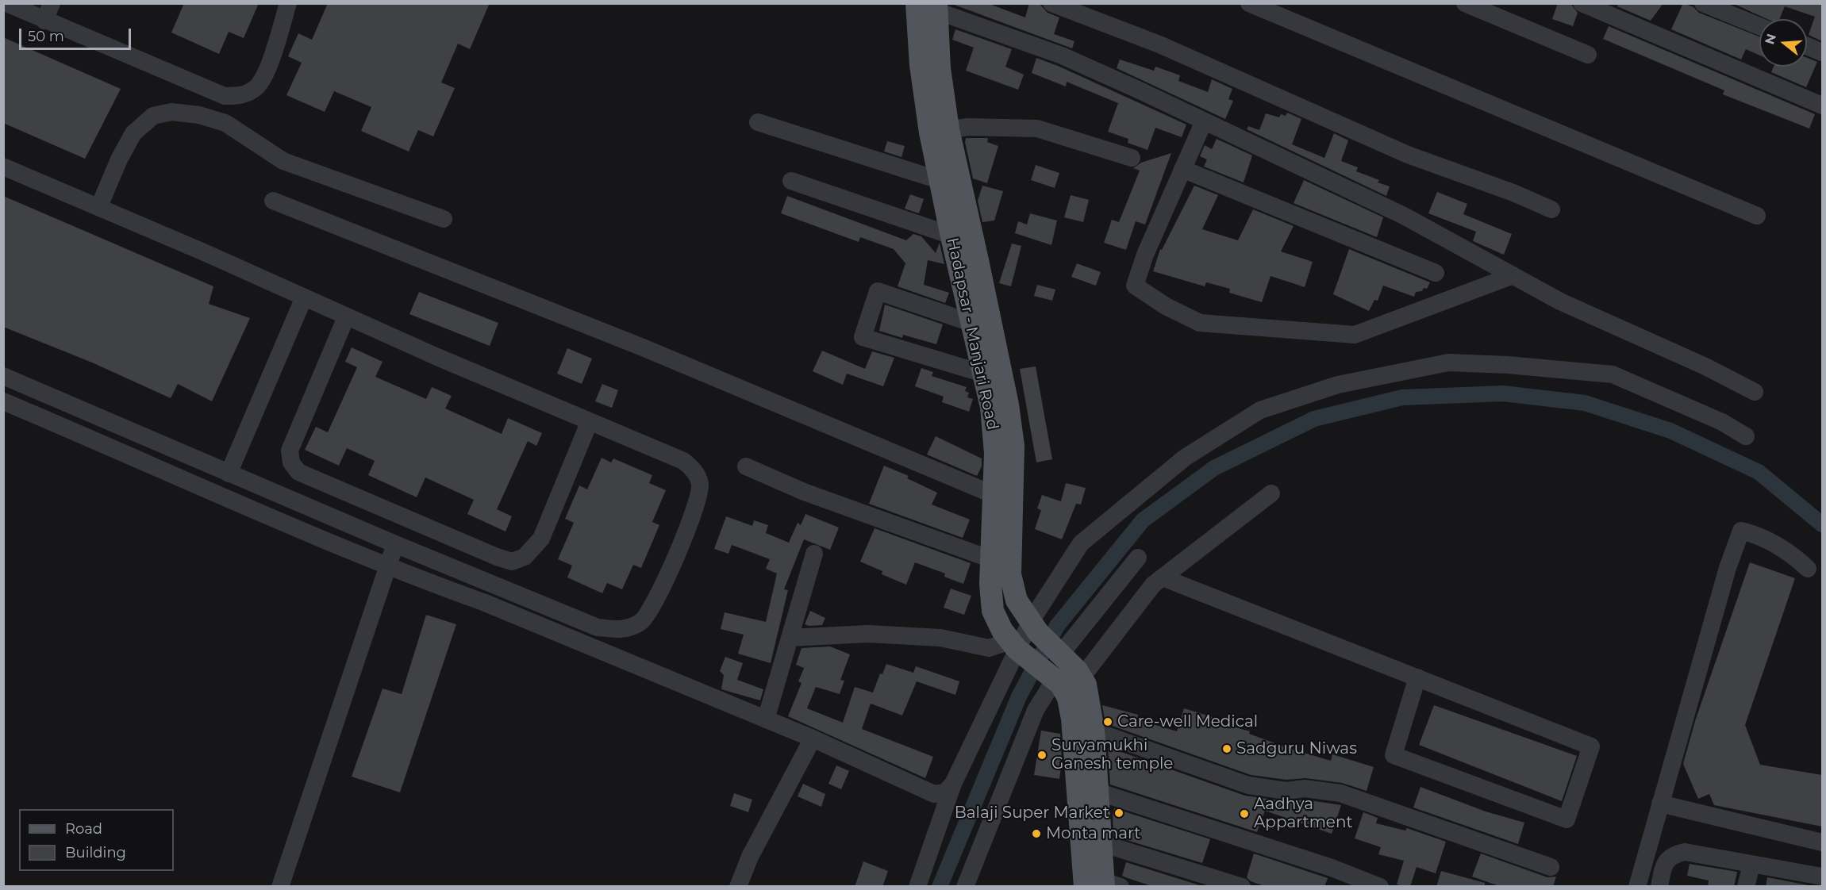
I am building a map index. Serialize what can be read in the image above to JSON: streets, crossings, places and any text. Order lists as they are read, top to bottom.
{
  "streets": {
    "main road": ["Hadapsar - Manjari Road"]
  },
  "places": [
    "Care-well Medical",
    "Sadguru Niwas",
    "Suryamukhi Ganesh temple",
    "Balaji Super Market",
    "Aadhya Appartment",
    "Monta mart"
  ],
  "legend": ["Road", "Building"],
  "scale_bar": "50 m",
  "north": "left"
}
